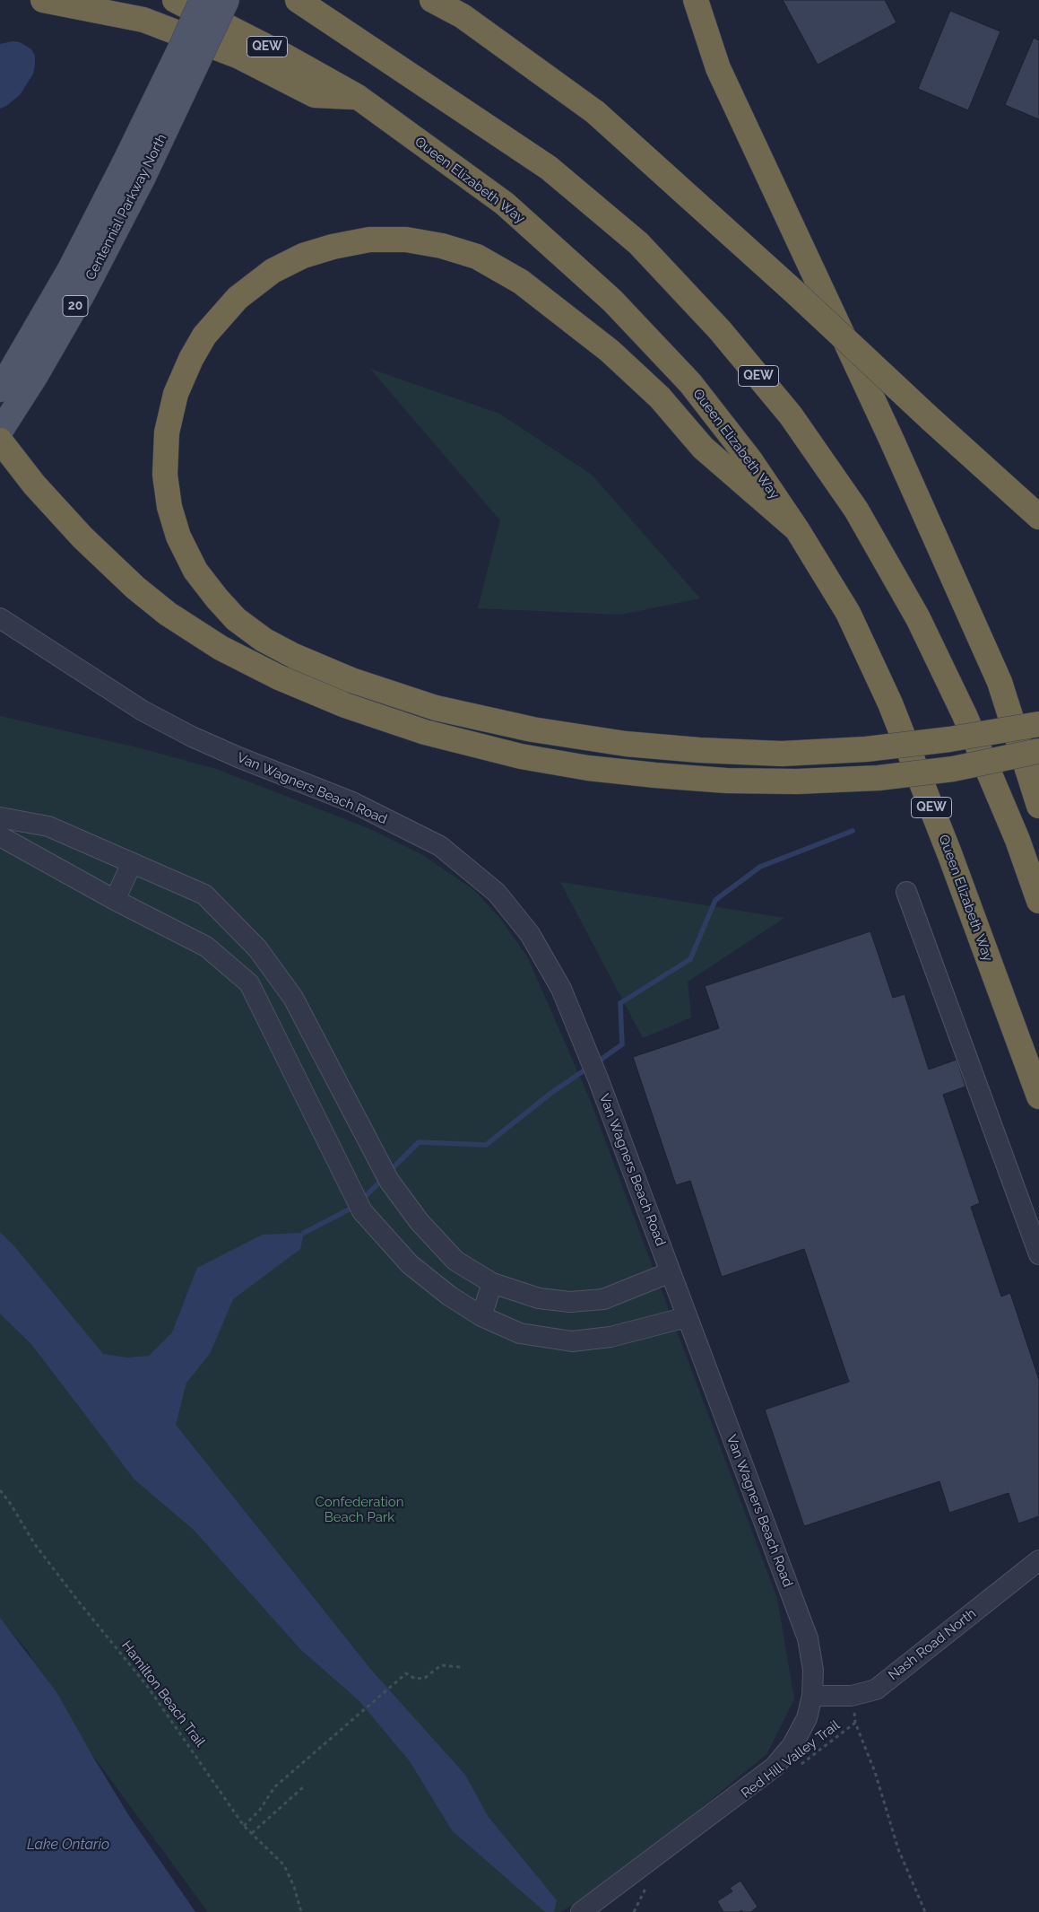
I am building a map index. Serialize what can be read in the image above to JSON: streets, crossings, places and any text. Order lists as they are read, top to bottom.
{
  "streets": {
    "highway": ["QEW", "Queen Elizabeth Way"],
    "main road": ["Centennial Parkway North", "20"],
    "street": ["Van Wagners Beach Road", "Nash Road North"],
    "path": ["Hamilton Beach Trail", "Red Hill Valley Trail"]
  },
  "crossings": [
    ["Van Wagners Beach Road", "Nash Road North"]
  ],
  "water": ["Lake Ontario"],
  "parks": ["Confederation Beach Park"]
}
